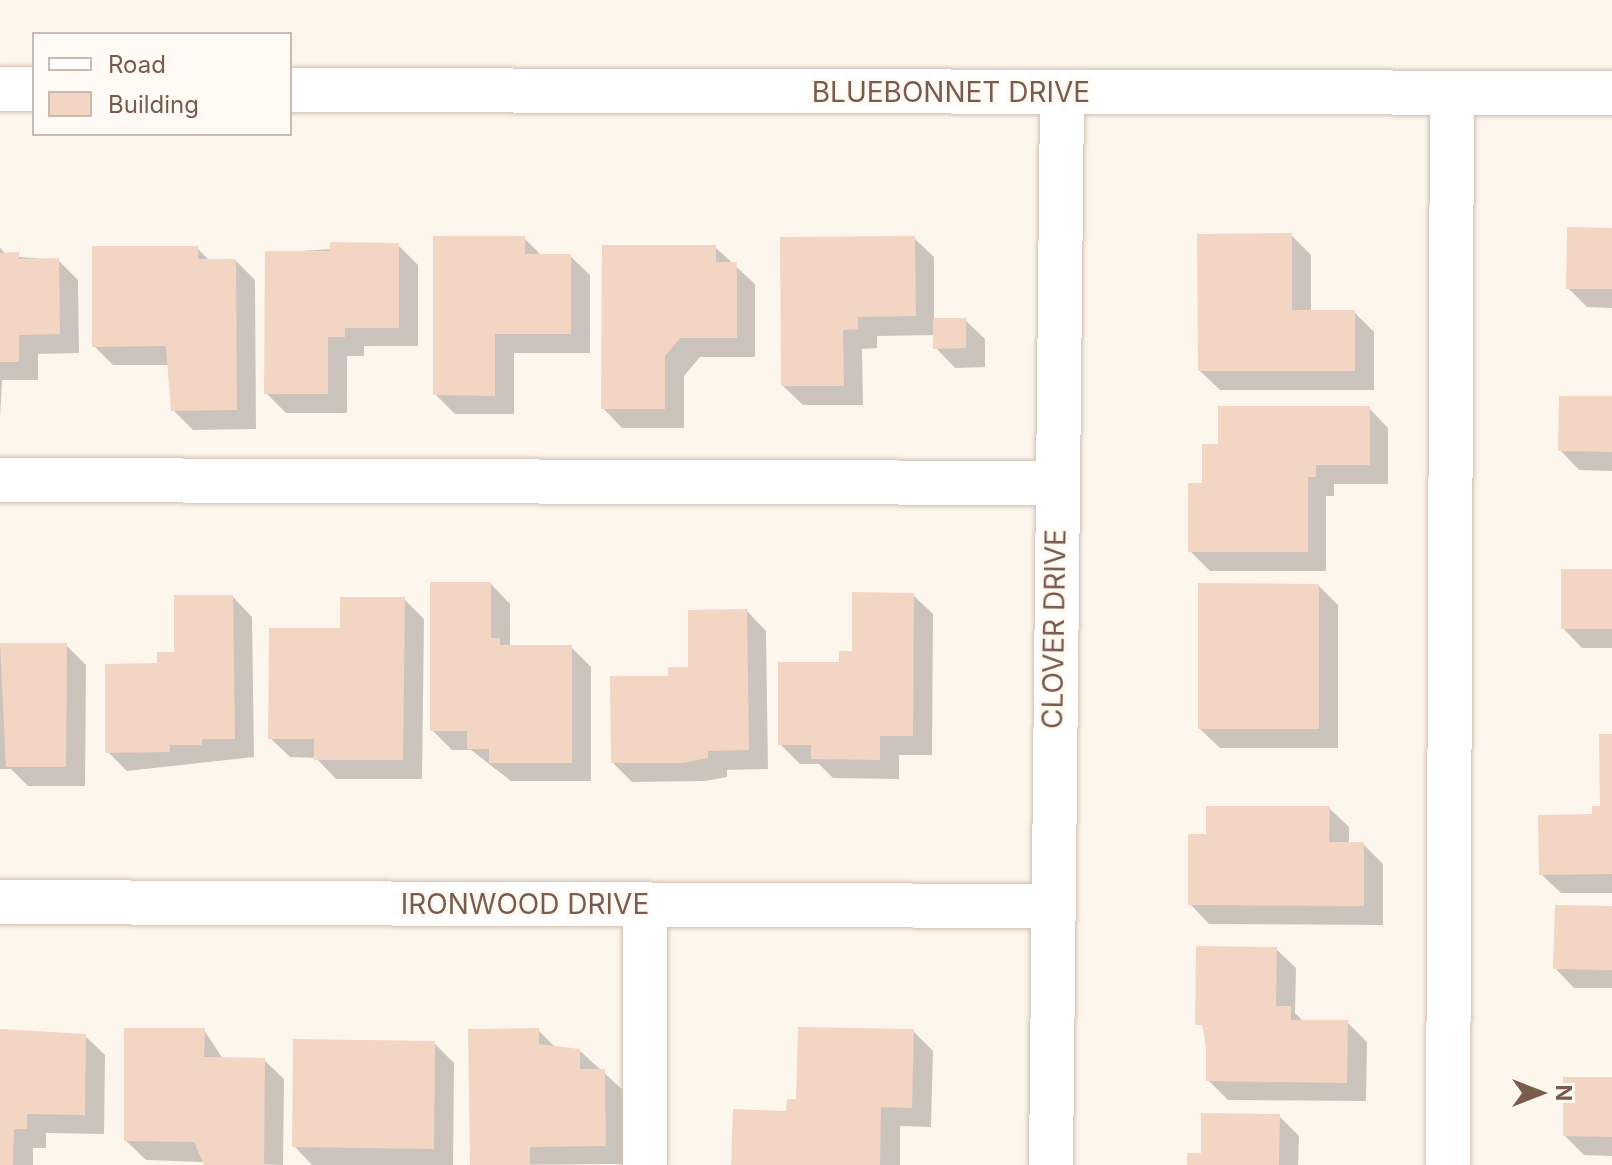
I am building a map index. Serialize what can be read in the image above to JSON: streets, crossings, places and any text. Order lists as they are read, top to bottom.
{
  "streets": {
    "street": ["BLUEBONNET DRIVE", "CLOVER DRIVE", "IRONWOOD DRIVE"]
  },
  "crossings": [
    ["BLUEBONNET DRIVE", "CLOVER DRIVE"],
    ["CLOVER DRIVE", "IRONWOOD DRIVE"]
  ],
  "legend": ["Road", "Building"],
  "north": "right"
}
